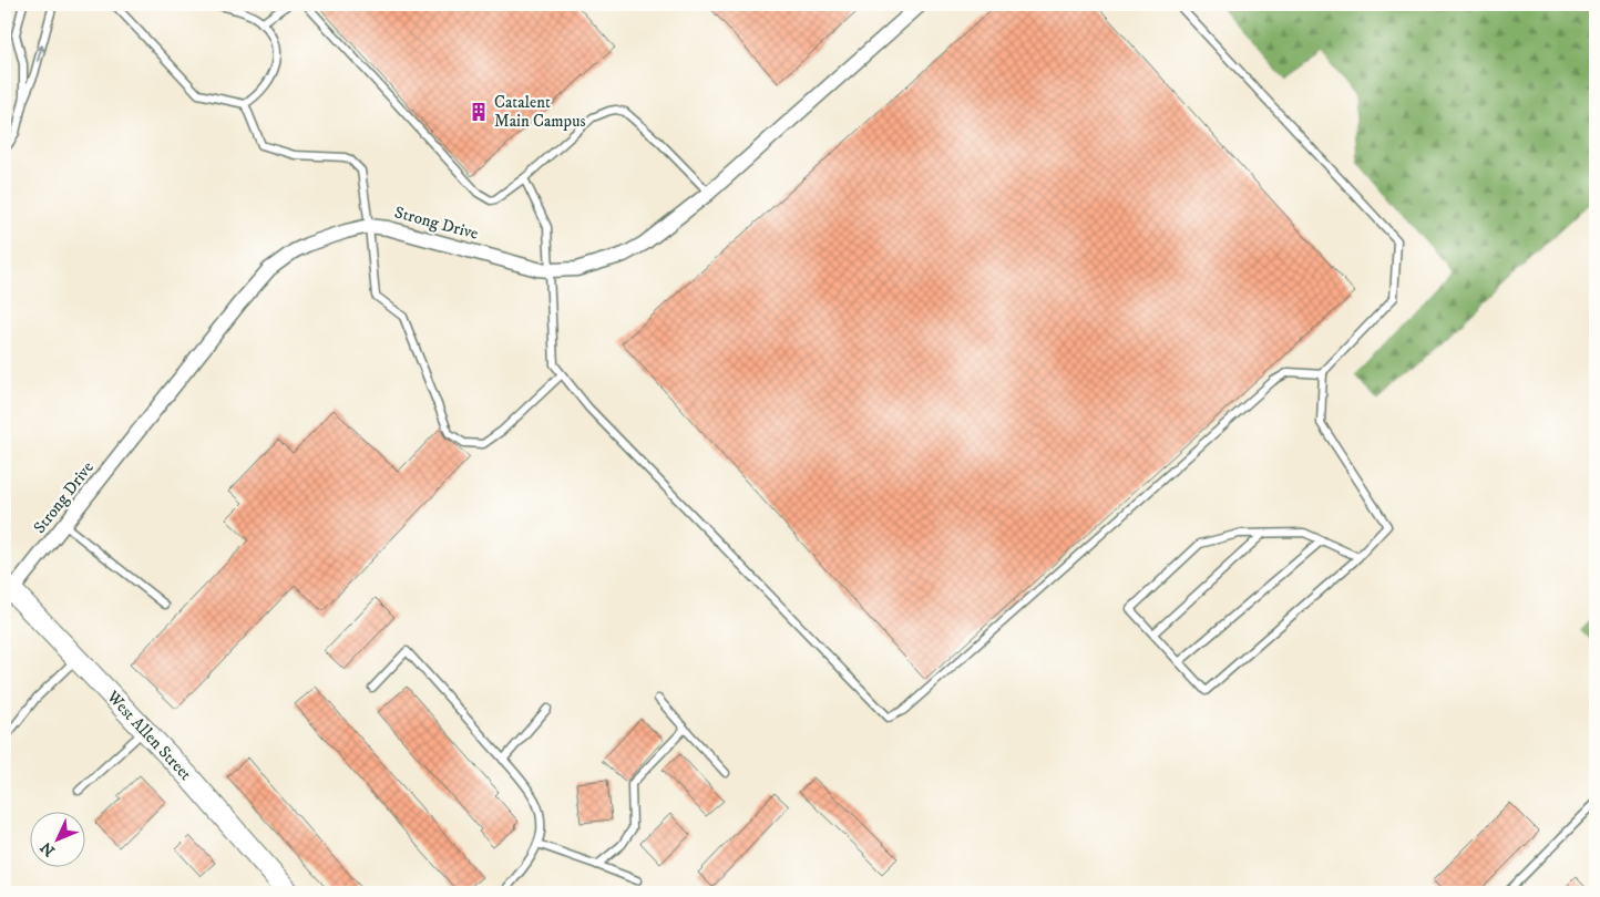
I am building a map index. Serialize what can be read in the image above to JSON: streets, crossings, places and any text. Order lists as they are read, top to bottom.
{
  "streets": {
    "street": ["Strong Drive", "West Allen Street"]
  },
  "crossings": [
    ["Strong Drive", "West Allen Street"]
  ],
  "places": {
    "building": ["Catalent Main Campus"]
  },
  "north": "bottom left"
}
